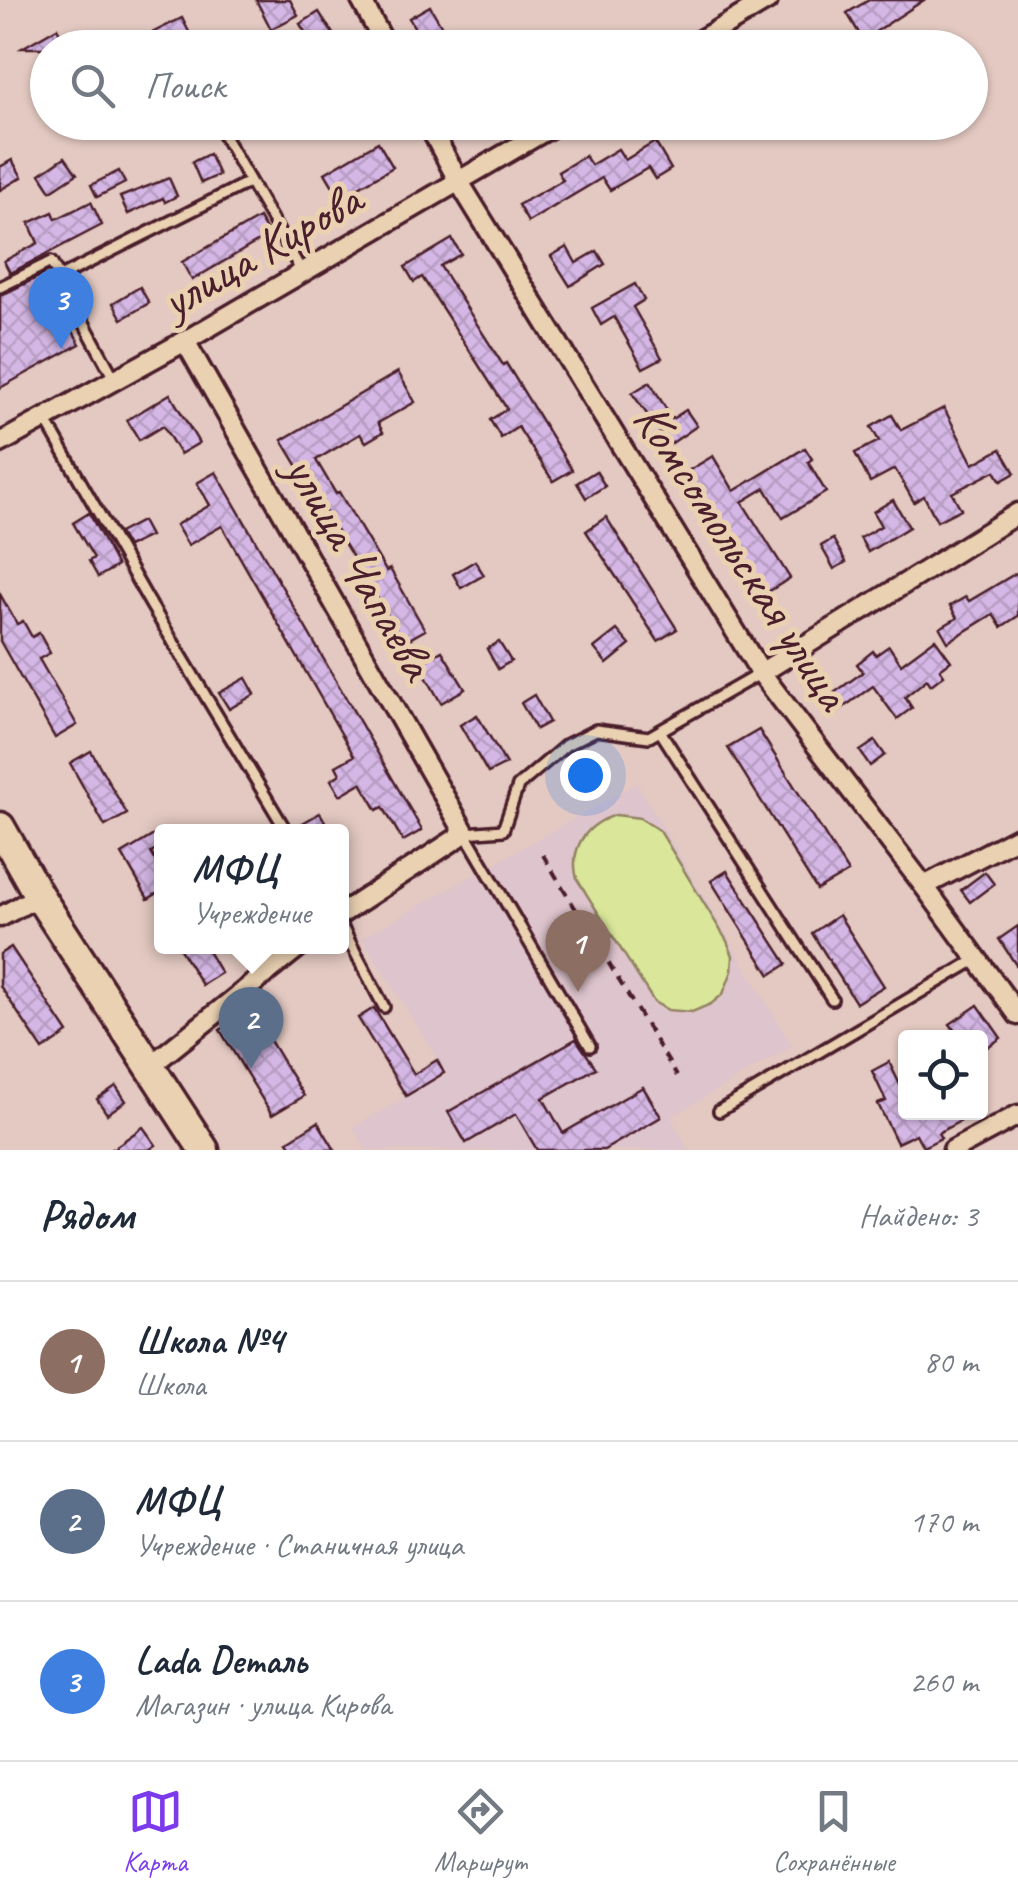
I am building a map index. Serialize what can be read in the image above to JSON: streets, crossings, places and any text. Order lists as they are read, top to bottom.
{
  "streets": {
    "street": ["улица Кирова", "Комсомольская улица", "улица Чапаева"]
  },
  "crossings": [
    ["улица Кирова", "Комсомольская улица"],
    ["улица Кирова", "улица Чапаева"]
  ],
  "page": {
    "search": "Поиск",
    "pins": ["3", "1", "2"],
    "popup": ["МФЦ", "Учреждение"],
    "heading": ["Рядом", "Найдено: 3"],
    "list": [
      {
        "mark": "1",
        "name": "Школа №4",
        "note": "Школа",
        "value": "80 m"
      },
      {
        "mark": "2",
        "name": "МФЦ",
        "note": "Учреждение · Станичная улица",
        "value": "170 m"
      },
      {
        "mark": "3",
        "name": "Lada Dеталь",
        "note": "Магазин · улица Кирова",
        "value": "260 m"
      }
    ],
    "nav": ["Карта", "Маршрут", "Сохранённые"]
  }
}
